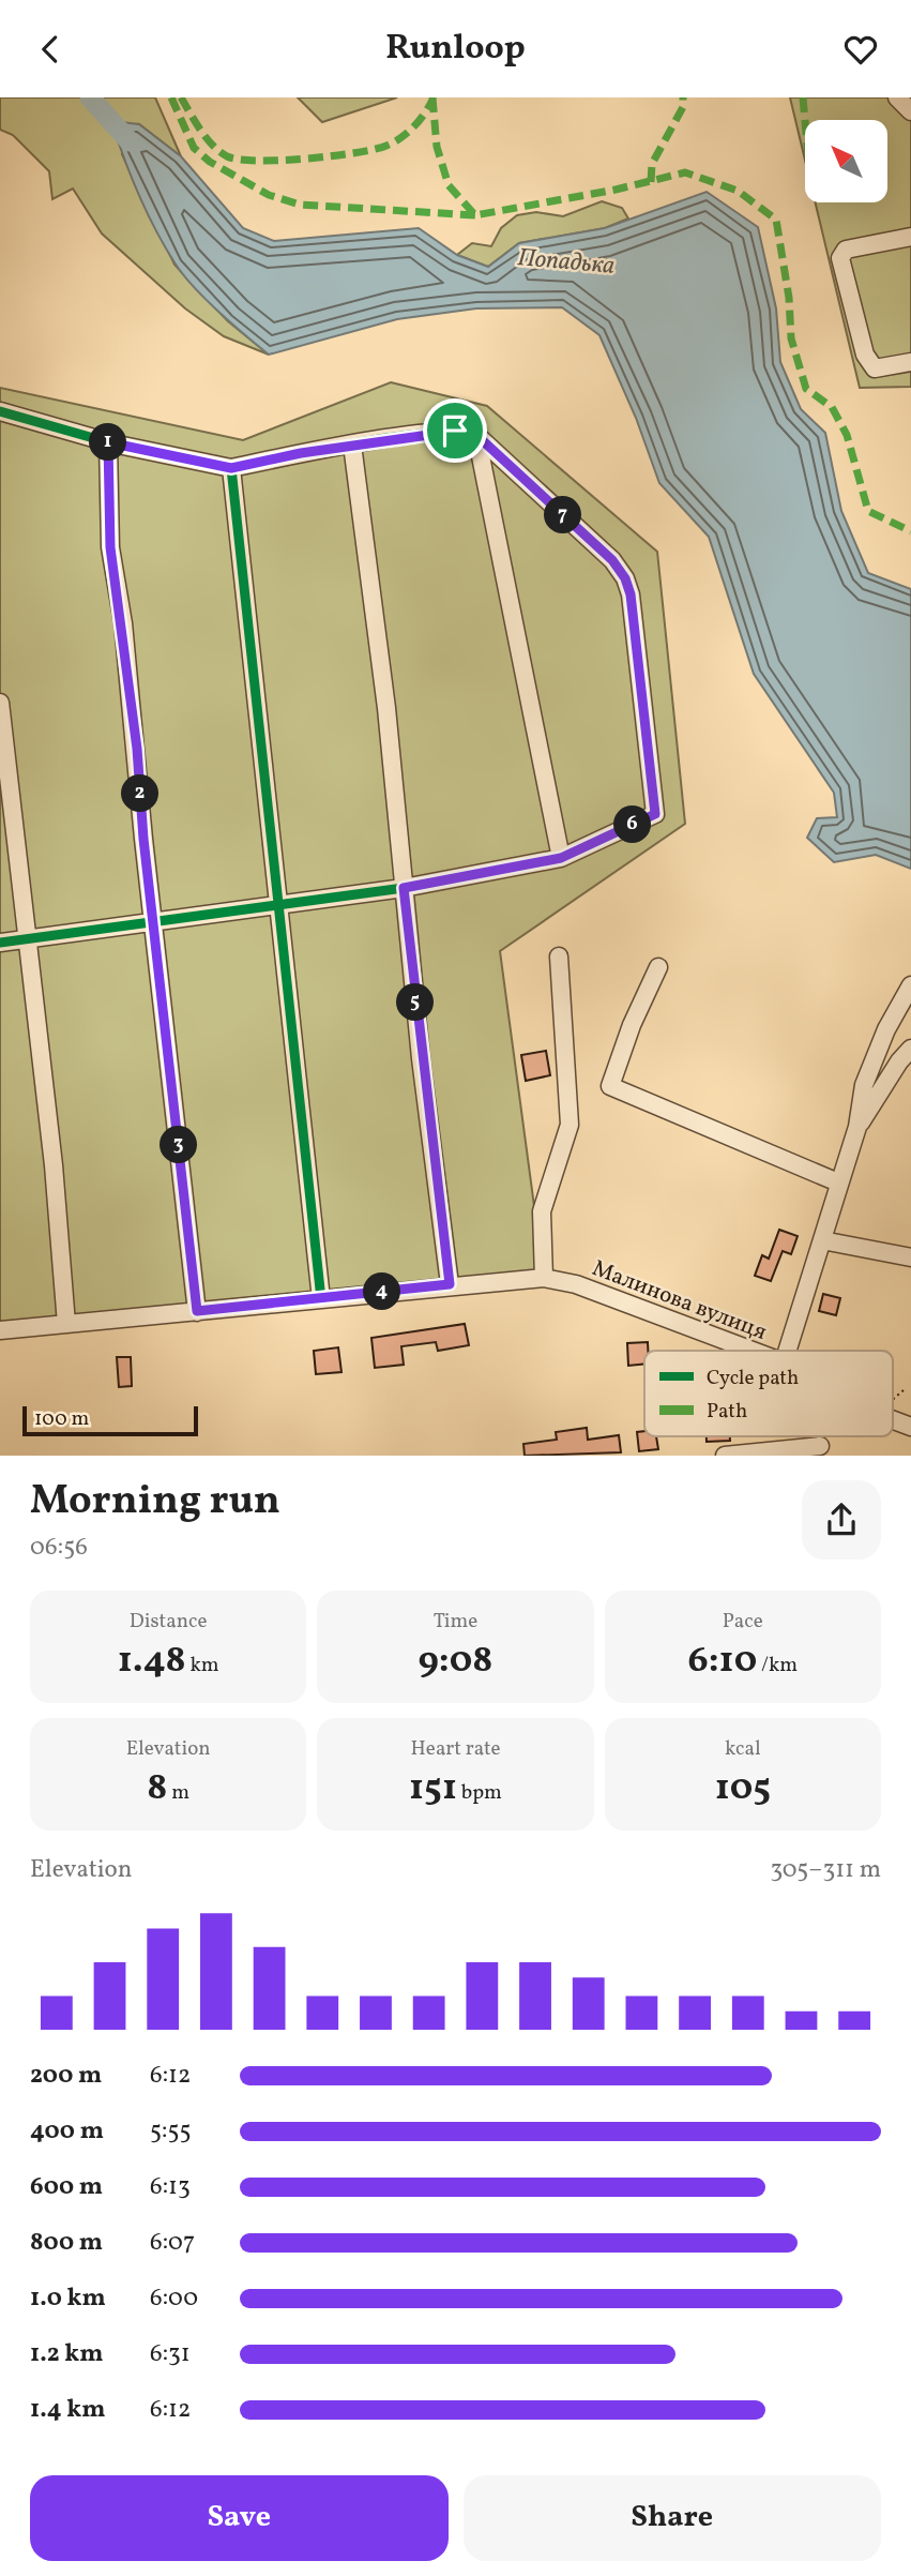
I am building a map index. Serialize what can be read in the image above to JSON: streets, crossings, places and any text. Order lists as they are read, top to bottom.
{
  "streets": {
    "street": ["Малинова вулиця"]
  },
  "water": ["Попадька"],
  "legend": ["Cycle path", "Path"],
  "scale_bar": "100 m",
  "north": "top left",
  "page": {
    "header": "Runloop",
    "pins": [
      "1",
      "7",
      "2",
      "6",
      "5",
      "3",
      "4"
    ],
    "scale": "100 m",
    "heading": ["Morning run", "06:56"],
    "stats": [
      ["Distance", "1.48 km"],
      ["Time", "9:08"],
      ["Pace", "6:10 /km"],
      ["Elevation", "8 m"],
      ["Heart rate", "151 bpm"],
      ["kcal", "105"]
    ],
    "chart": ["Elevation", "305–311 m"],
    "list": [
      {
        "name": "200 m",
        "note": "6:12"
      },
      {
        "name": "400 m",
        "note": "5:55"
      },
      {
        "name": "600 m",
        "note": "6:13"
      },
      {
        "name": "800 m",
        "note": "6:07"
      },
      {
        "name": "1.0 km",
        "note": "6:00"
      },
      {
        "name": "1.2 km",
        "note": "6:31"
      },
      {
        "name": "1.4 km",
        "note": "6:12"
      }
    ],
    "buttons": ["Save", "Share"]
  }
}
